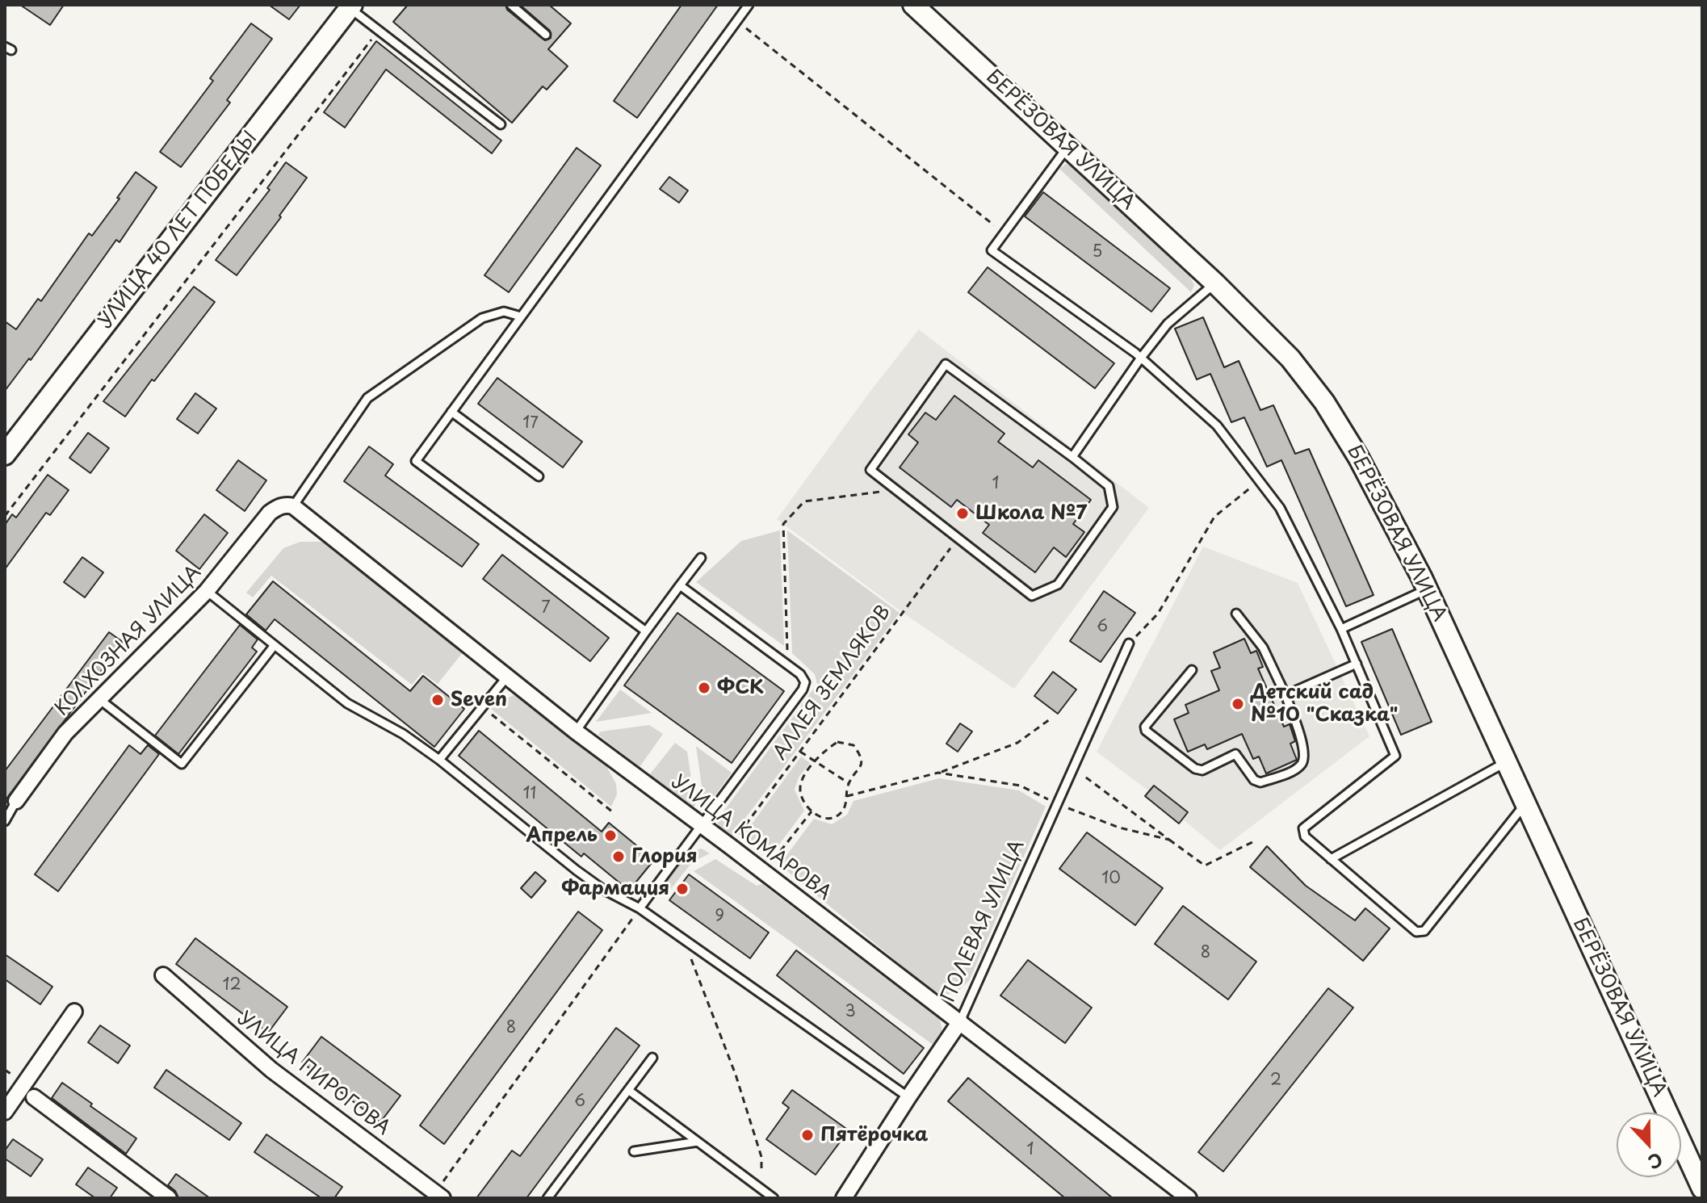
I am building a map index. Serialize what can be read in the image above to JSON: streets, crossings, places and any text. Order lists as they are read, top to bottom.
{
  "streets": {
    "street": [
      "БЕРЁЗОВАЯ УЛИЦА",
      "УЛИЦА 40 ЛЕТ ПОБЕДЫ",
      "КОЛХОЗНАЯ УЛИЦА",
      "УЛИЦА КОМАРОВА",
      "ПОЛЕВАЯ УЛИЦА",
      "УЛИЦА ПИРОГОВА"
    ],
    "path": ["АЛЛЕЯ ЗЕМЛЯКОВ"]
  },
  "crossings": [
    ["КОЛХОЗНАЯ УЛИЦА", "УЛИЦА КОМАРОВА"],
    ["АЛЛЕЯ ЗЕМЛЯКОВ", "УЛИЦА КОМАРОВА"],
    ["УЛИЦА КОМАРОВА", "ПОЛЕВАЯ УЛИЦА"]
  ],
  "places": [
    "Школа №7",
    "ФСК",
    "Seven",
    "Детский сад №10 \"Сказка\"",
    "Апрель",
    "Глория",
    "Фармация",
    "Пятёрочка"
  ],
  "house_numbers": [
    "5",
    "17",
    "1",
    "7",
    "6",
    "11",
    "10",
    "9",
    "8",
    "12",
    "3",
    "8",
    "2",
    "6",
    "1"
  ],
  "north": "bottom"
}
